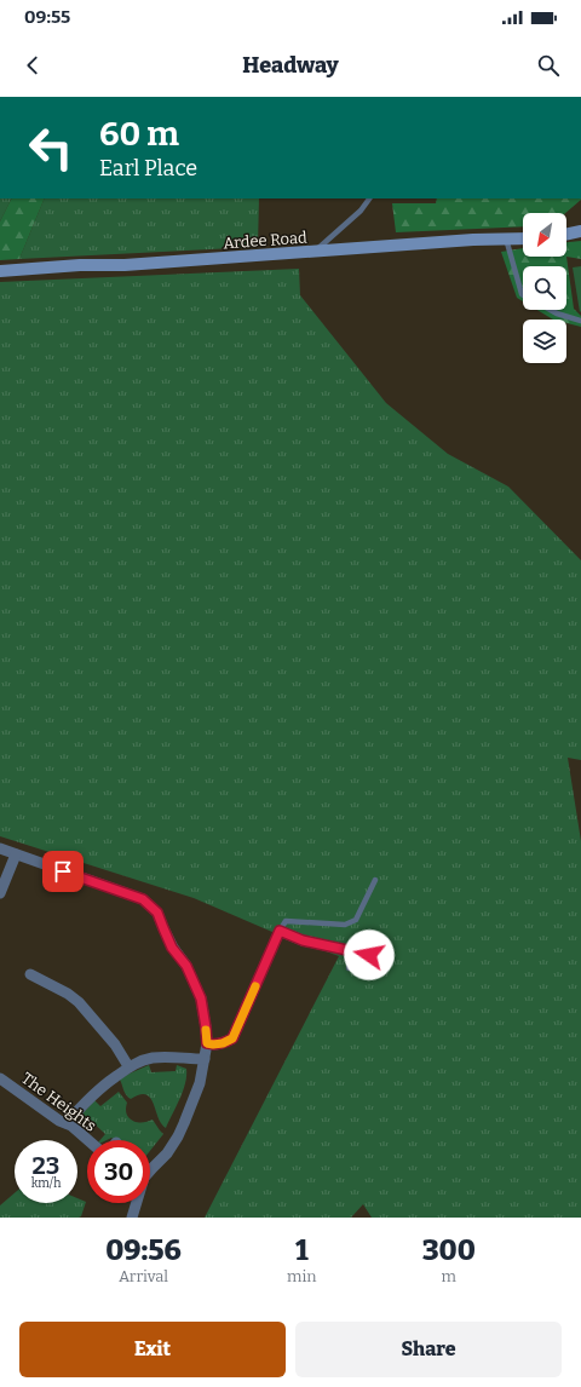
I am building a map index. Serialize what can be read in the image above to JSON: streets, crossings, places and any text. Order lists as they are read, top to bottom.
{
  "streets": {
    "main road": ["Ardee Road"],
    "street": ["The Heights"]
  },
  "north": "bottom left",
  "page": {
    "status": "09:55",
    "header": "Headway",
    "turn": ["60 m", "Earl Place"],
    "speed": "23 km/h",
    "limit": "30",
    "eta": [
      "09:56",
      "Arrival",
      "1",
      "min",
      "300",
      "m"
    ],
    "buttons": ["Exit", "Share"]
  }
}
